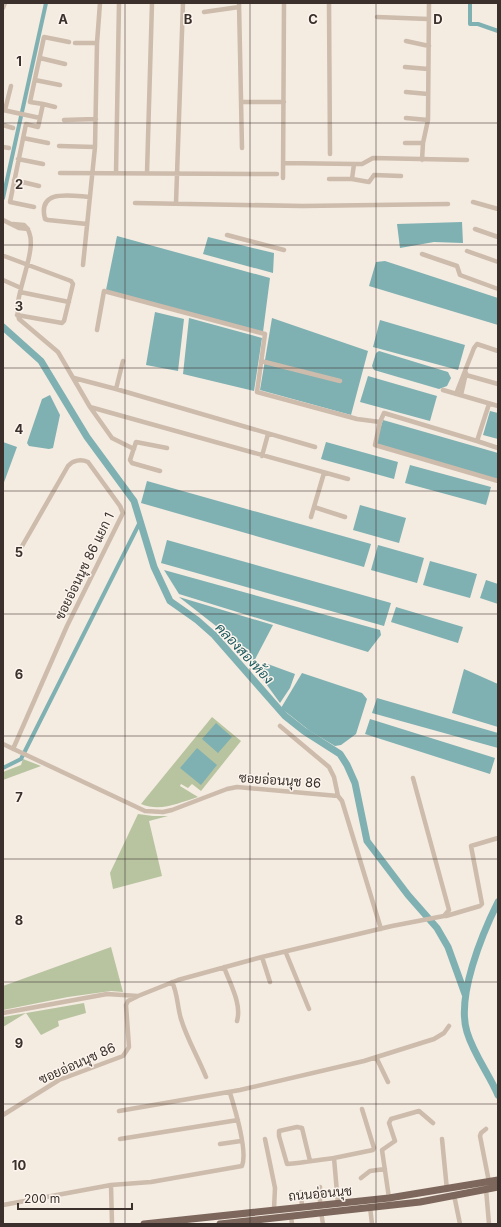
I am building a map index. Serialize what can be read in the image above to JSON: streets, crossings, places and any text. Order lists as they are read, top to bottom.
{
  "streets": {
    "main road": ["ถนนอ่อนนุช"],
    "street": ["ซอยอ่อนนุช 86 แยก 1", "ซอยอ่อนนุช 86"]
  },
  "crossings": [
    ["ซอยอ่อนนุช 86 แยก 1", "ซอยอ่อนนุช 86"]
  ],
  "water": ["คลองสองห้อง"],
  "scale_bar": "200 m",
  "grid": {
    "columns": [
      "A",
      "B",
      "C",
      "D"
    ],
    "rows": [
      "1",
      "2",
      "3",
      "4",
      "5",
      "6",
      "7",
      "8",
      "9",
      "10"
    ]
  }
}
